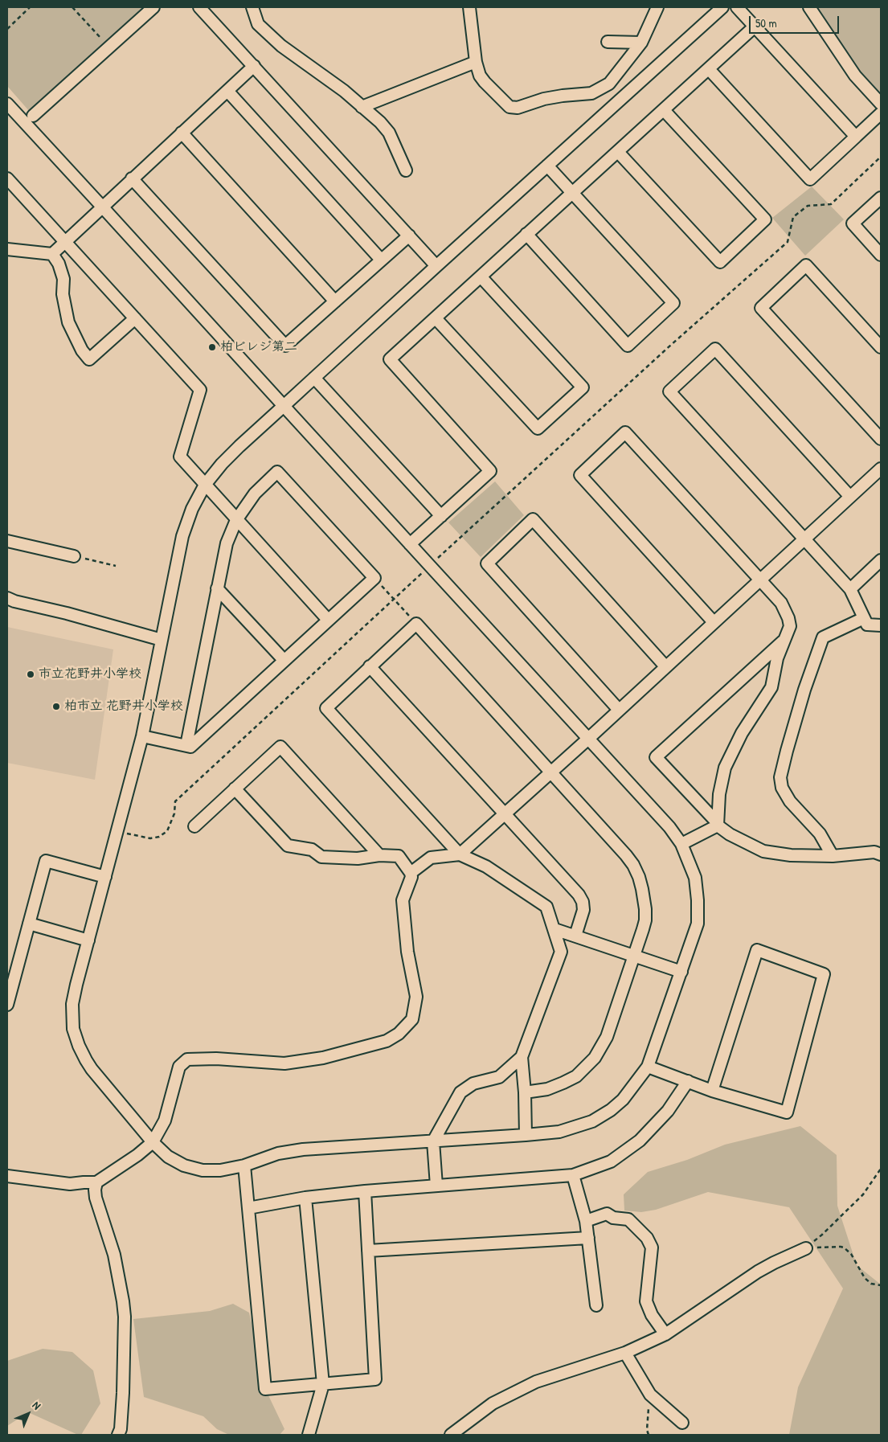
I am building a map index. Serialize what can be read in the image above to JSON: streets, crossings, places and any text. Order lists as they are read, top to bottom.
{
  "places": ["柏ビレジ第二", "市立花野井小学校", "柏市立 花野井小学校"],
  "scale_bar": "50 m",
  "north": "top right"
}
